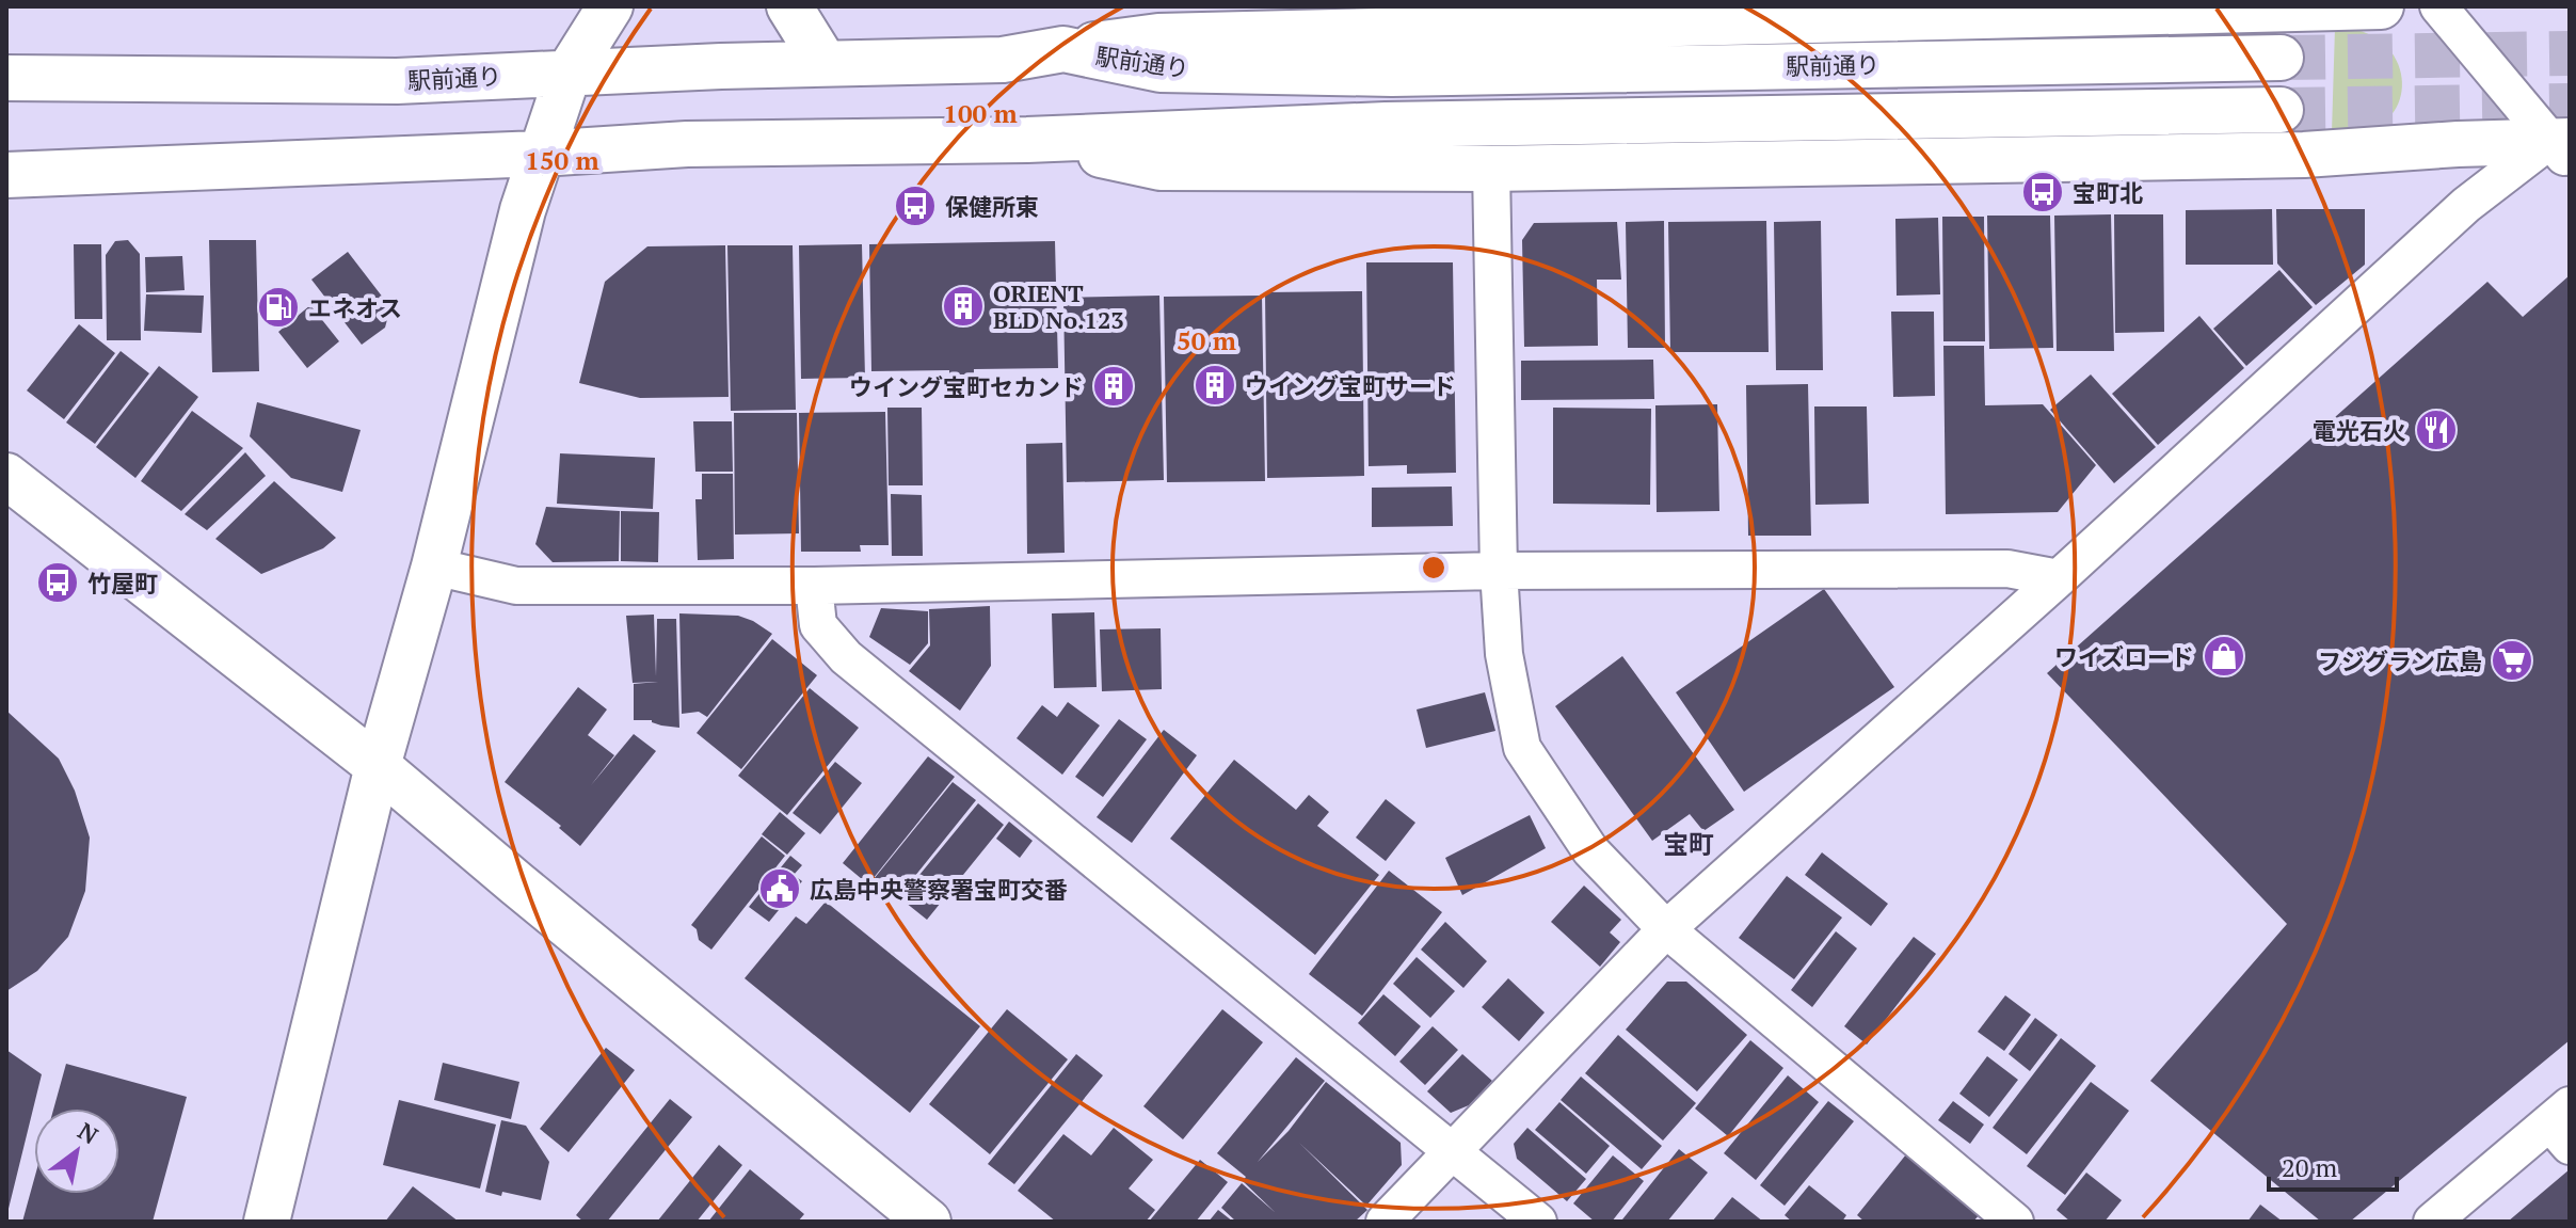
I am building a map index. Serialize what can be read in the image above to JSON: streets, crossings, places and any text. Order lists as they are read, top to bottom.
{
  "streets": {
    "street": ["駅前通り"]
  },
  "districts": ["宝町"],
  "places": {
    "bus stop": ["宝町北", "保健所東", "竹屋町"],
    "building": ["ORIENT BLD No.123", "ウイング宝町サード", "ウイング宝町セカンド"],
    "fuel station": ["エネオス"],
    "restaurant": ["電光石火"],
    "shop": ["ワイズロード"],
    "supermarket": ["フジグラン広島"],
    "public building": ["広島中央警察署宝町交番"]
  },
  "scale_bar": "20 m",
  "north": "top right",
  "rings": ["100 m", "150 m", "50 m"]
}
